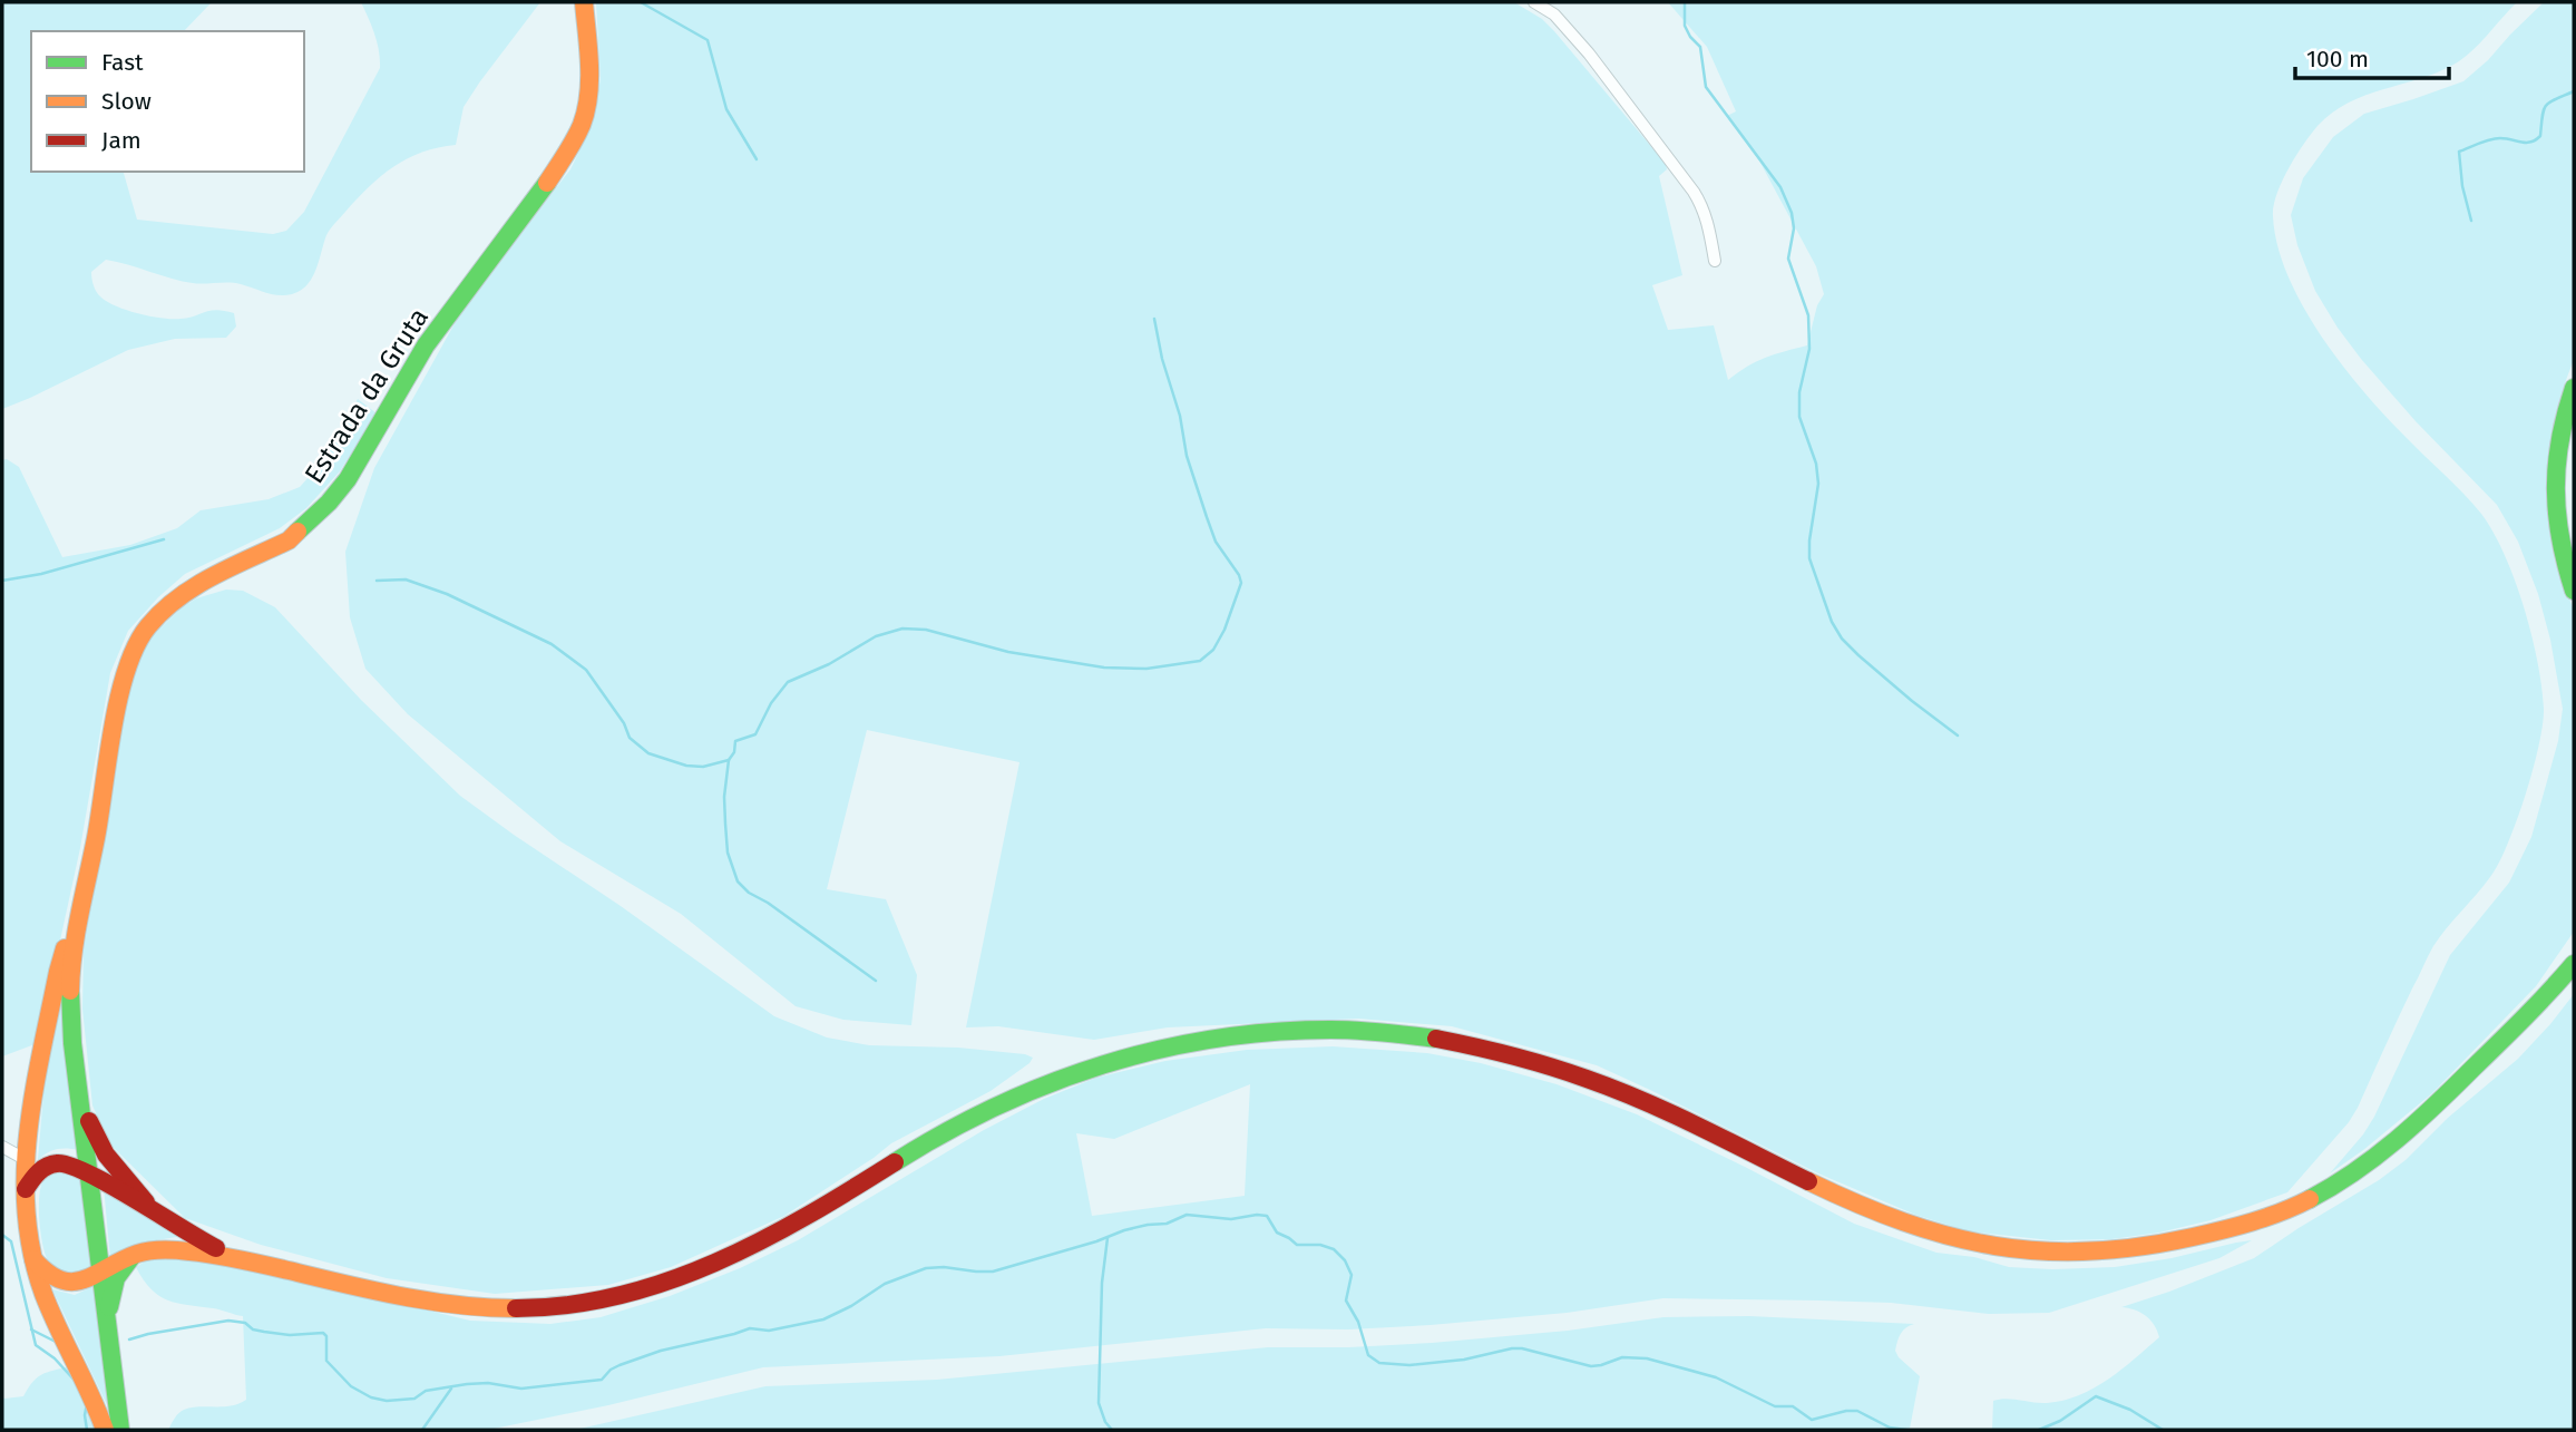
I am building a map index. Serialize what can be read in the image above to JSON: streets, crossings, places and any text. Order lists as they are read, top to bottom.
{
  "streets": {
    "main road": ["Estrada da Gruta"]
  },
  "legend": ["Fast", "Slow", "Jam"],
  "scale_bar": "100 m"
}
